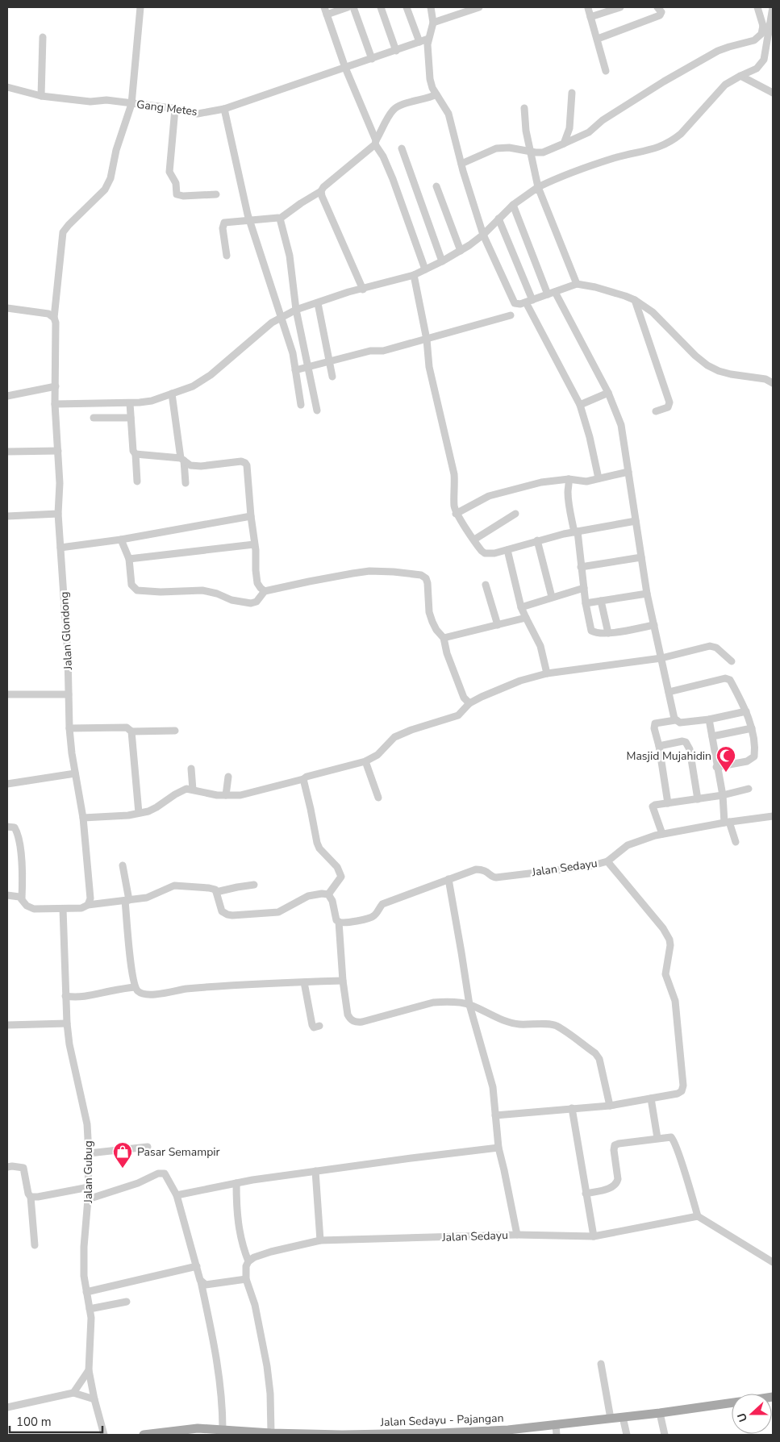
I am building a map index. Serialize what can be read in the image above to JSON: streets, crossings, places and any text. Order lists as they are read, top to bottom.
{
  "streets": {
    "main road": ["Jalan Sedayu - Pajangan"],
    "street": [
      "Gang Metes",
      "Jalan Glondong",
      "Jalan Sedayu",
      "Jalan Gubug"
    ]
  },
  "crossings": [
    ["Gang Metes", "Jalan Glondong"]
  ],
  "places": {
    "mosque": ["Masjid Mujahidin"],
    "shop": ["Pasar Semampir"]
  },
  "scale_bar": "100 m",
  "north": "left"
}
